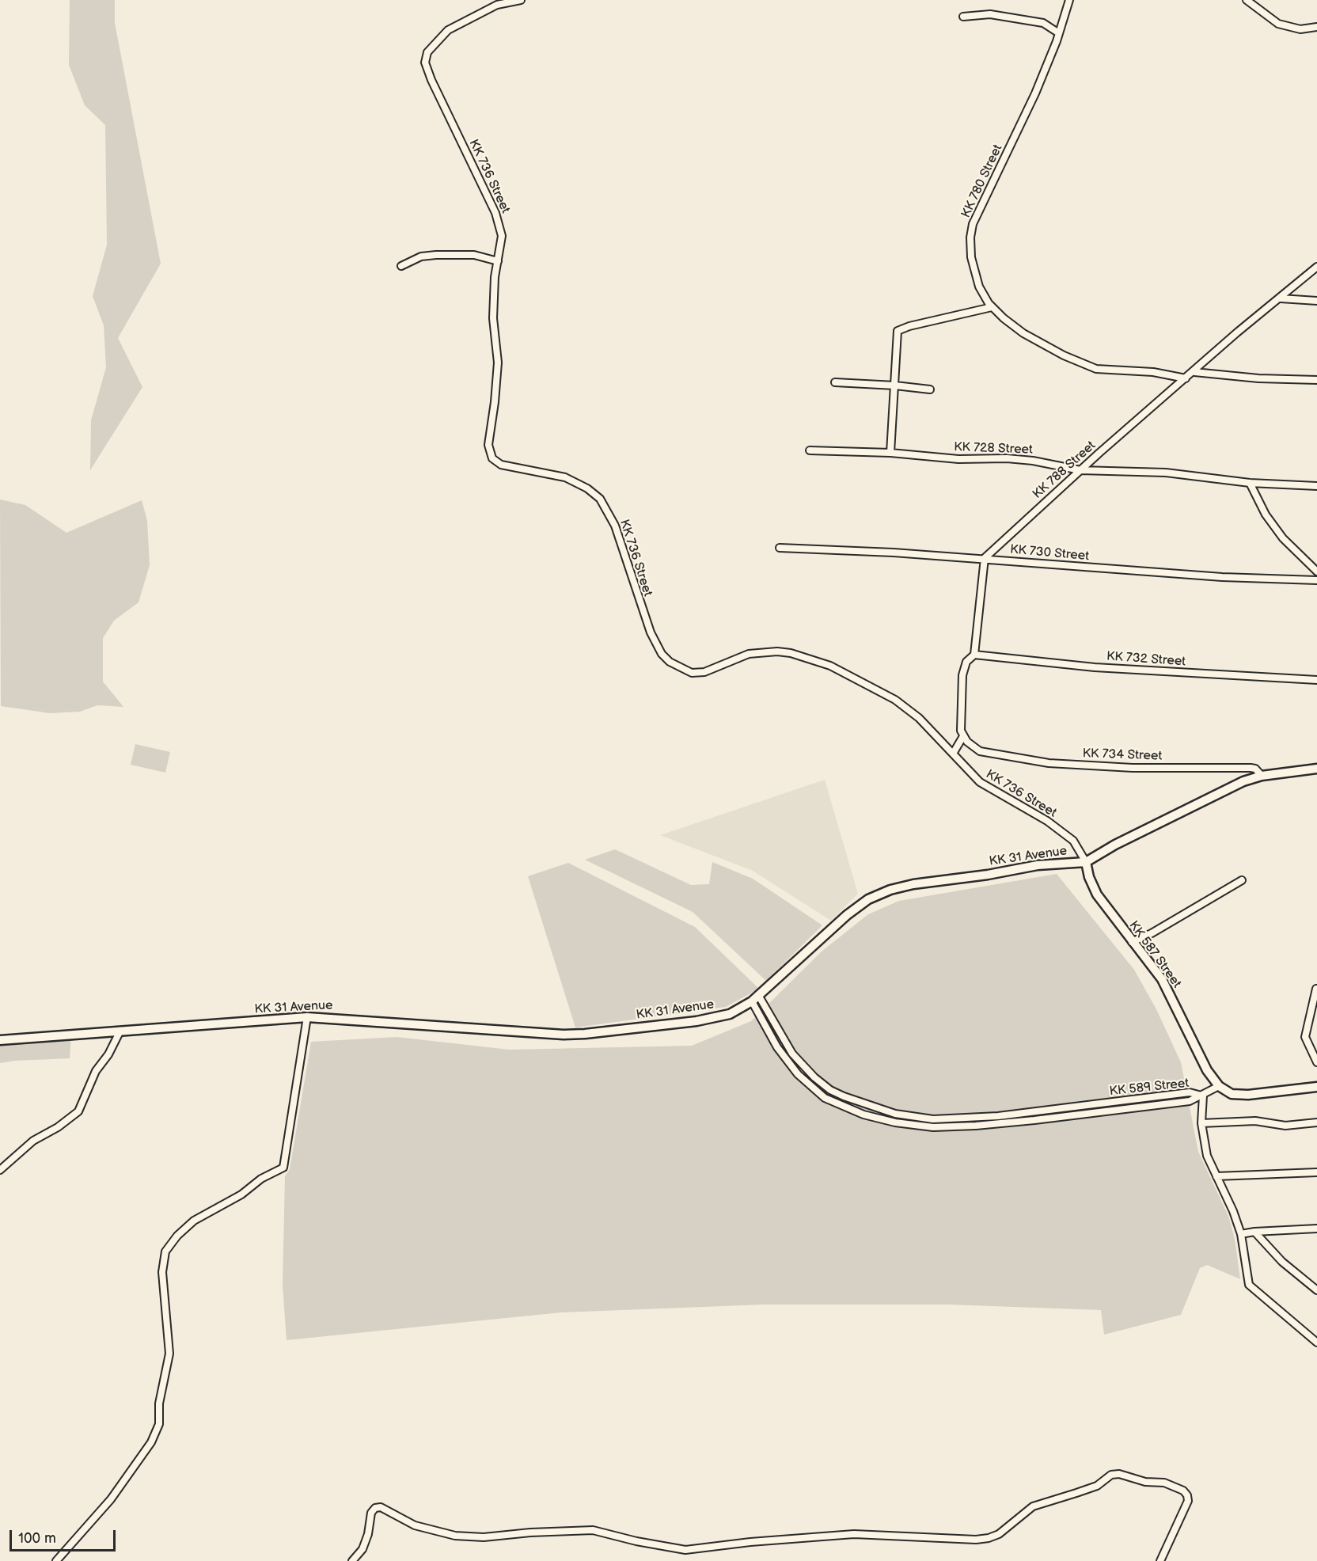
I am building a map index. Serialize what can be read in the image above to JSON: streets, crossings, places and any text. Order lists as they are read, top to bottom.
{
  "streets": {
    "main road": ["KK 31 Avenue", "KK 587 Street"],
    "street": [
      "KK 736 Street",
      "KK 780 Street",
      "KK 728 Street",
      "KK 788 Street",
      "KK 730 Street",
      "KK 732 Street",
      "KK 734 Street",
      "KK 589 Street"
    ]
  },
  "crossings": [
    ["KK 736 Street", "KK 31 Avenue"],
    ["KK 736 Street", "KK 587 Street"],
    ["KK 780 Street", "KK 788 Street"],
    ["KK 728 Street", "KK 788 Street"],
    ["KK 788 Street", "KK 730 Street"],
    ["KK 734 Street", "KK 31 Avenue"],
    ["KK 31 Avenue", "KK 587 Street"],
    ["KK 31 Avenue", "KK 589 Street"]
  ],
  "scale_bar": "100 m"
}
